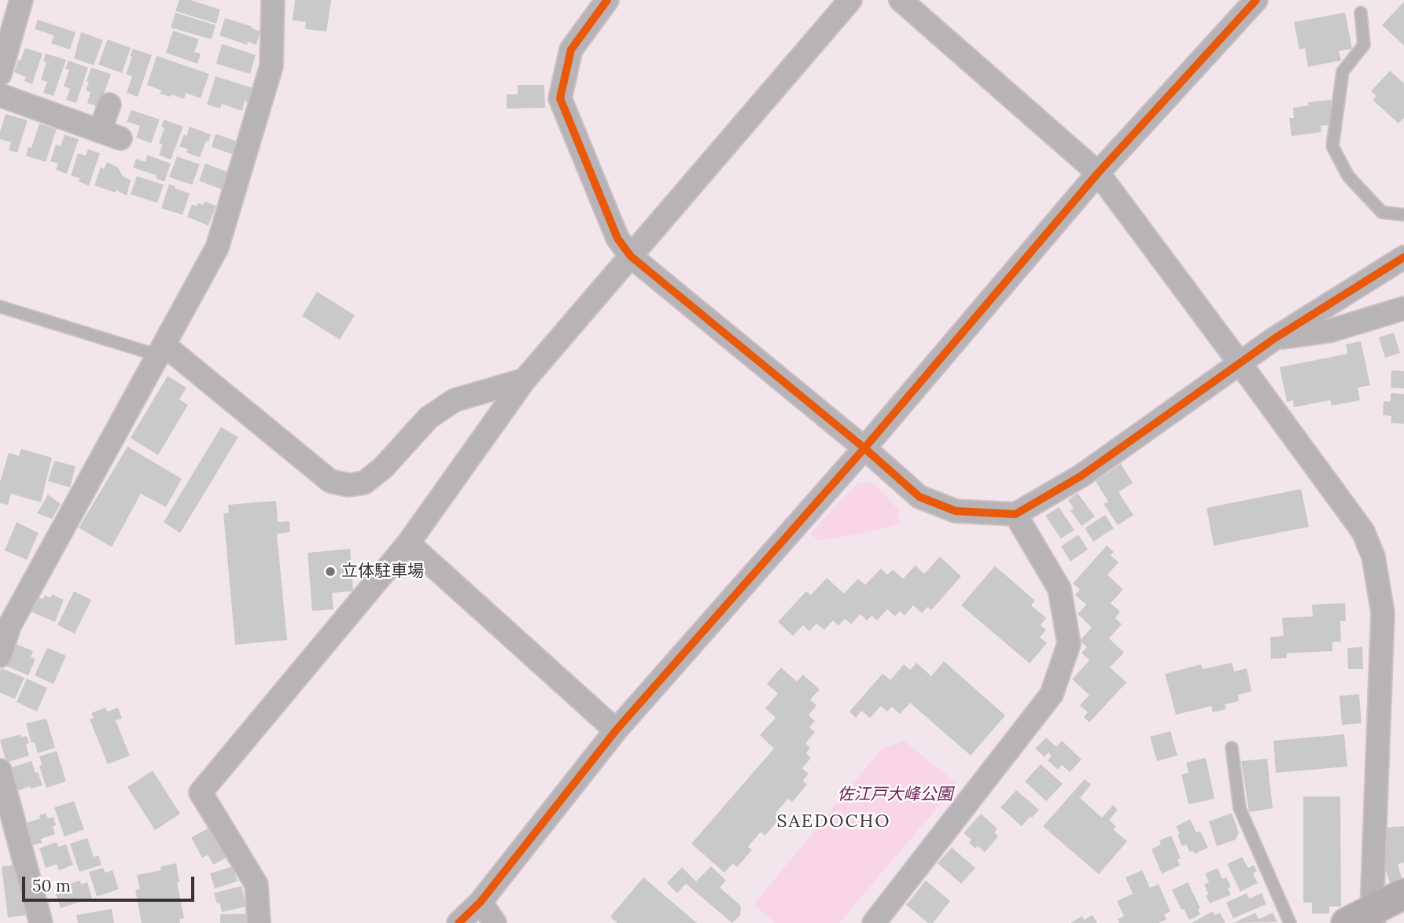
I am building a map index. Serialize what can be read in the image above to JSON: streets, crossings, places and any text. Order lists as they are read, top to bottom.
{
  "districts": ["SAEDOCHO"],
  "parks": ["佐江戸大峰公園"],
  "places": ["立体駐車場"],
  "scale_bar": "50 m"
}
